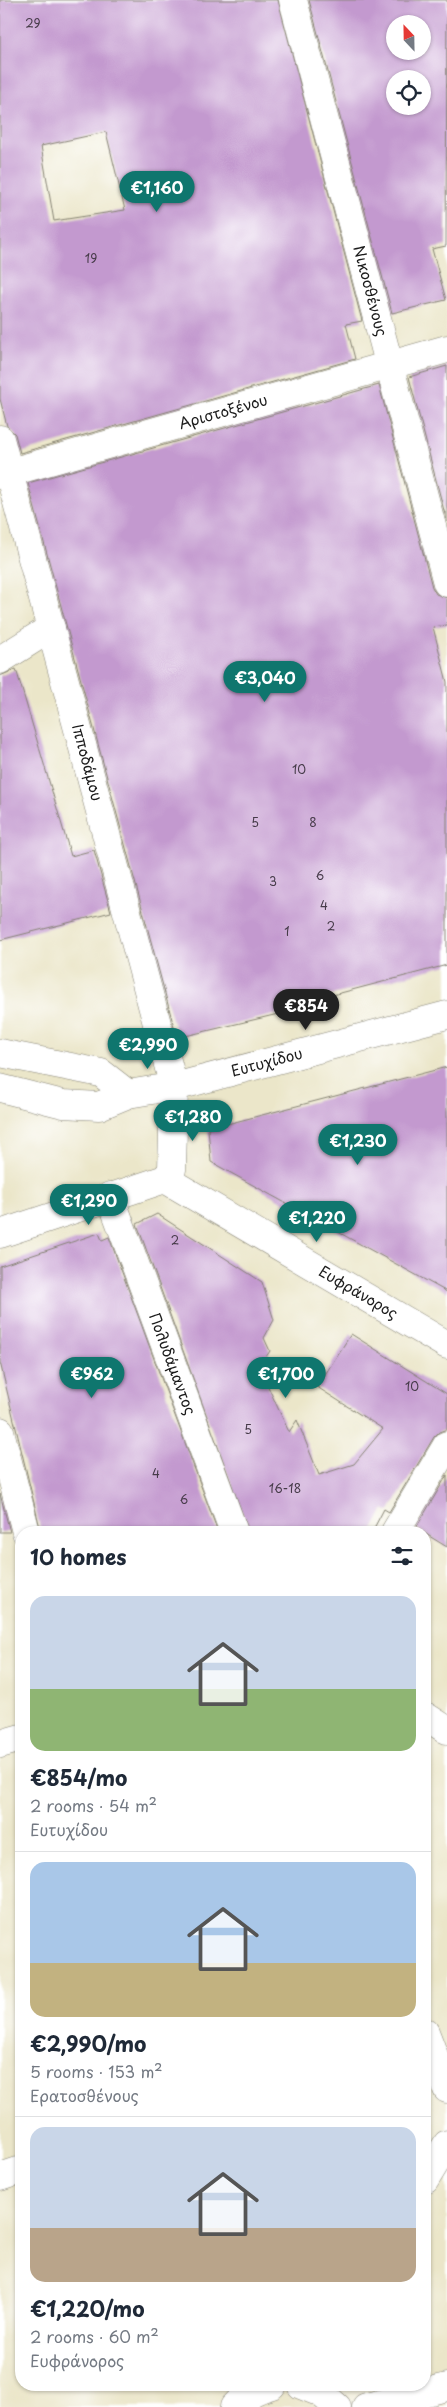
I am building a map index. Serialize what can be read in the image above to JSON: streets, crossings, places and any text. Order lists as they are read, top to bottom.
{
  "streets": {
    "street": [
      "Νικοσθένους",
      "Αριστοξένου",
      "Ιπποδάμου",
      "Ευτυχίδου",
      "Ευφράνορος",
      "Πολυδάμαντος"
    ]
  },
  "crossings": [
    ["Νικοσθένους", "Αριστοξένου"],
    ["Αριστοξένου", "Ιπποδάμου"],
    ["Ιπποδάμου", "Ευτυχίδου"],
    ["Ιπποδάμου", "Ευφράνορος"]
  ],
  "house_numbers": [
    "29",
    "19",
    "10",
    "5",
    "8",
    "6",
    "3",
    "4",
    "2",
    "1",
    "2",
    "10",
    "5",
    "4",
    "16-18",
    "6"
  ],
  "north": "top",
  "page": {
    "price": [
      "€1,160",
      "€3,040",
      "€854",
      "€2,990",
      "€1,280",
      "€1,230",
      "€1,290",
      "€1,220",
      "€962",
      "€1,700"
    ],
    "heading": "10 homes",
    "list": [
      {
        "name": "€854/mo",
        "note": "2 rooms · 54 m² · Ευτυχίδου"
      },
      {
        "name": "€2,990/mo",
        "note": "5 rooms · 153 m² · Ερατοσθένους"
      },
      {
        "name": "€1,220/mo",
        "note": "2 rooms · 60 m² · Ευφράνορος"
      }
    ]
  }
}
